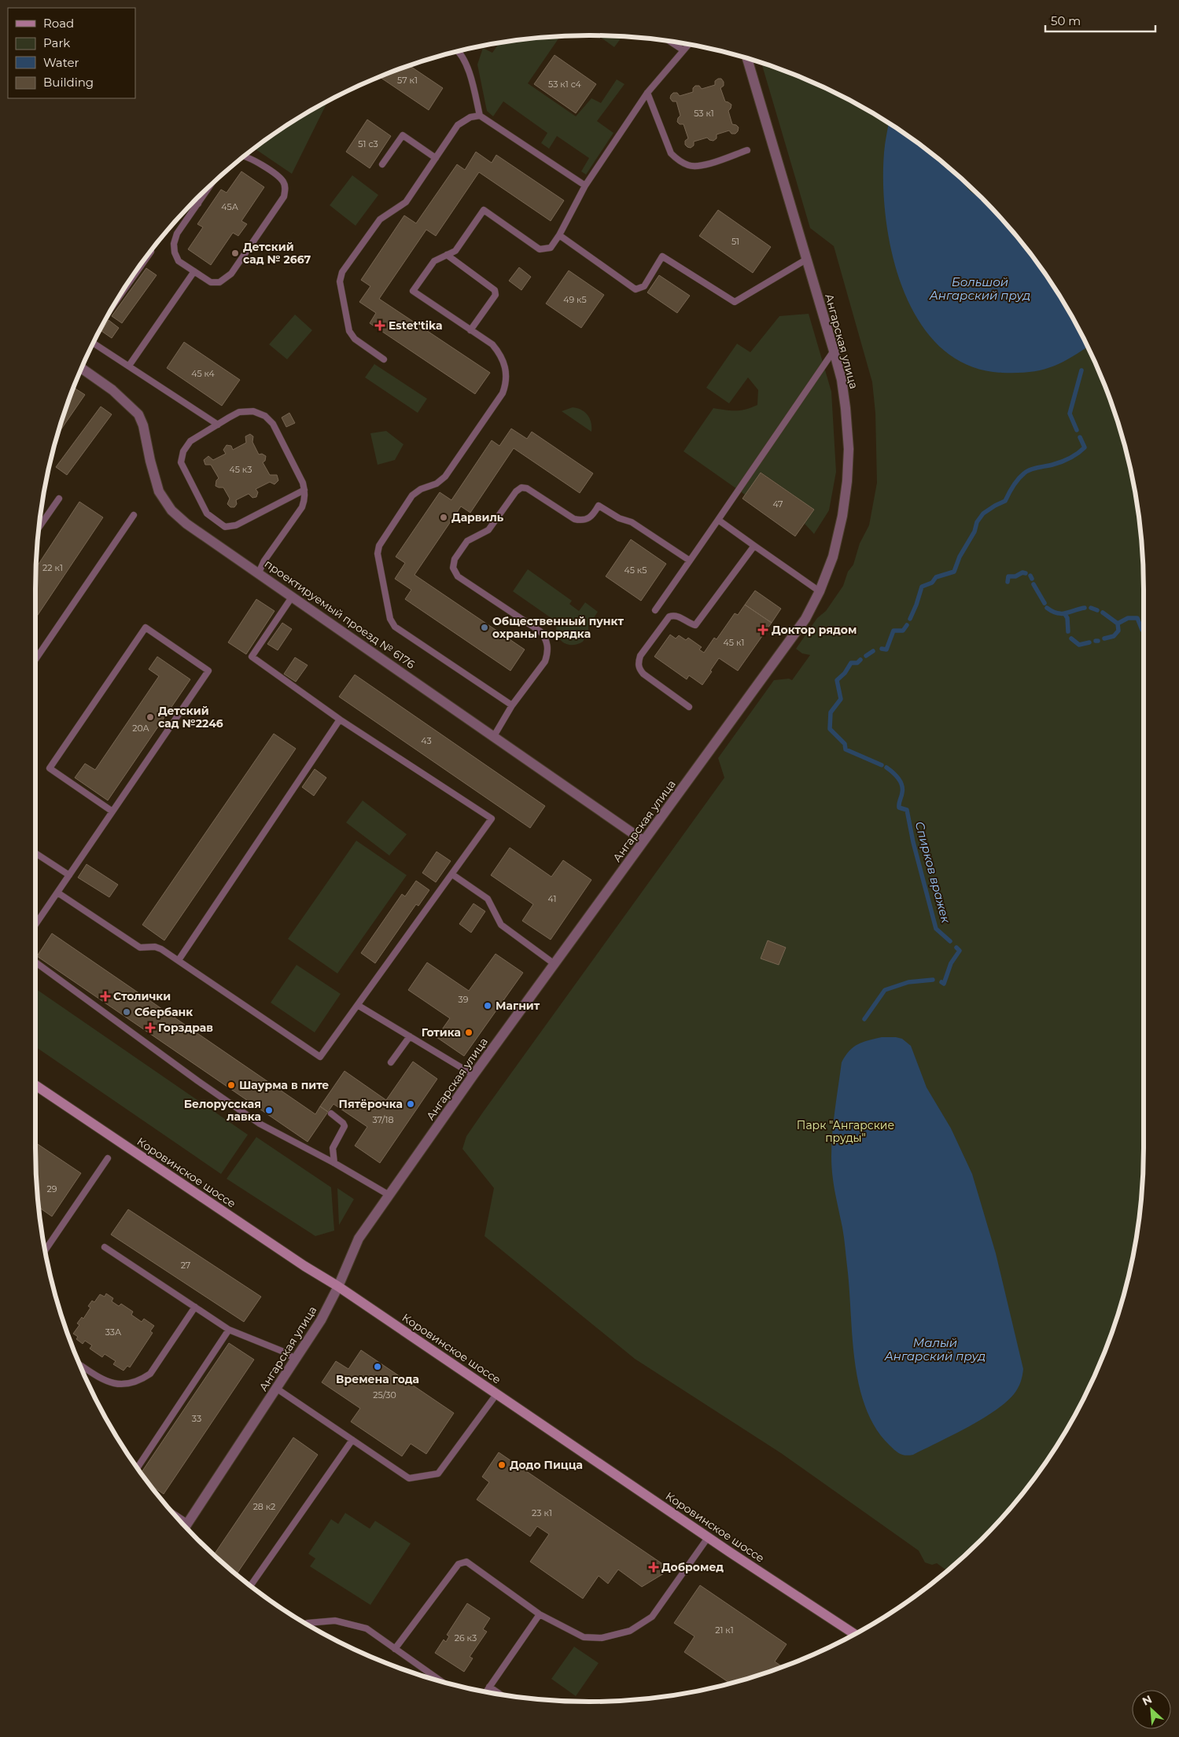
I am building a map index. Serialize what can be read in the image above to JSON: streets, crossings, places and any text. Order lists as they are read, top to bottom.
{
  "streets": {
    "main road": ["Коровинское шоссе"],
    "street": ["Ангарская улица", "проектируемый проезд № 6176"]
  },
  "crossings": [
    ["Ангарская улица", "проектируемый проезд № 6176"],
    ["Ангарская улица", "Коровинское шоссе"]
  ],
  "water": ["Большой Ангарский пруд", "Спирков вражек", "Малый Ангарский пруд"],
  "parks": ["Парк \"Ангарские пруды\""],
  "places": {
    "other": [
      "Детский сад № 2667",
      "Дарвиль",
      "Общественный пункт охраны порядка",
      "Детский сад №2246",
      "Магнит",
      "Сбербанк",
      "Готика",
      "Шаурма в пите",
      "Пятёрочка",
      "Белорусская лавка",
      "Времена года",
      "Додо Пицца"
    ],
    "health": [
      "Estet'tika",
      "Доктор рядом",
      "Столички",
      "Горздрав",
      "Добромед"
    ]
  },
  "house_numbers": [
    "57 к1",
    "53 к1 с4",
    "53 к1",
    "51 с3",
    "45А",
    "51",
    "49 к5",
    "45 к4",
    "45 к3",
    "47",
    "22 к1",
    "45 к5",
    "45 к1",
    "20А",
    "43",
    "41",
    "39",
    "37/18",
    "29",
    "27",
    "33А",
    "25/30",
    "33",
    "28 к2",
    "23 к1",
    "21 к1",
    "26 к3"
  ],
  "legend": [
    "Road",
    "Park",
    "Water",
    "Building"
  ],
  "scale_bar": "50 m",
  "north": "top left"
}
